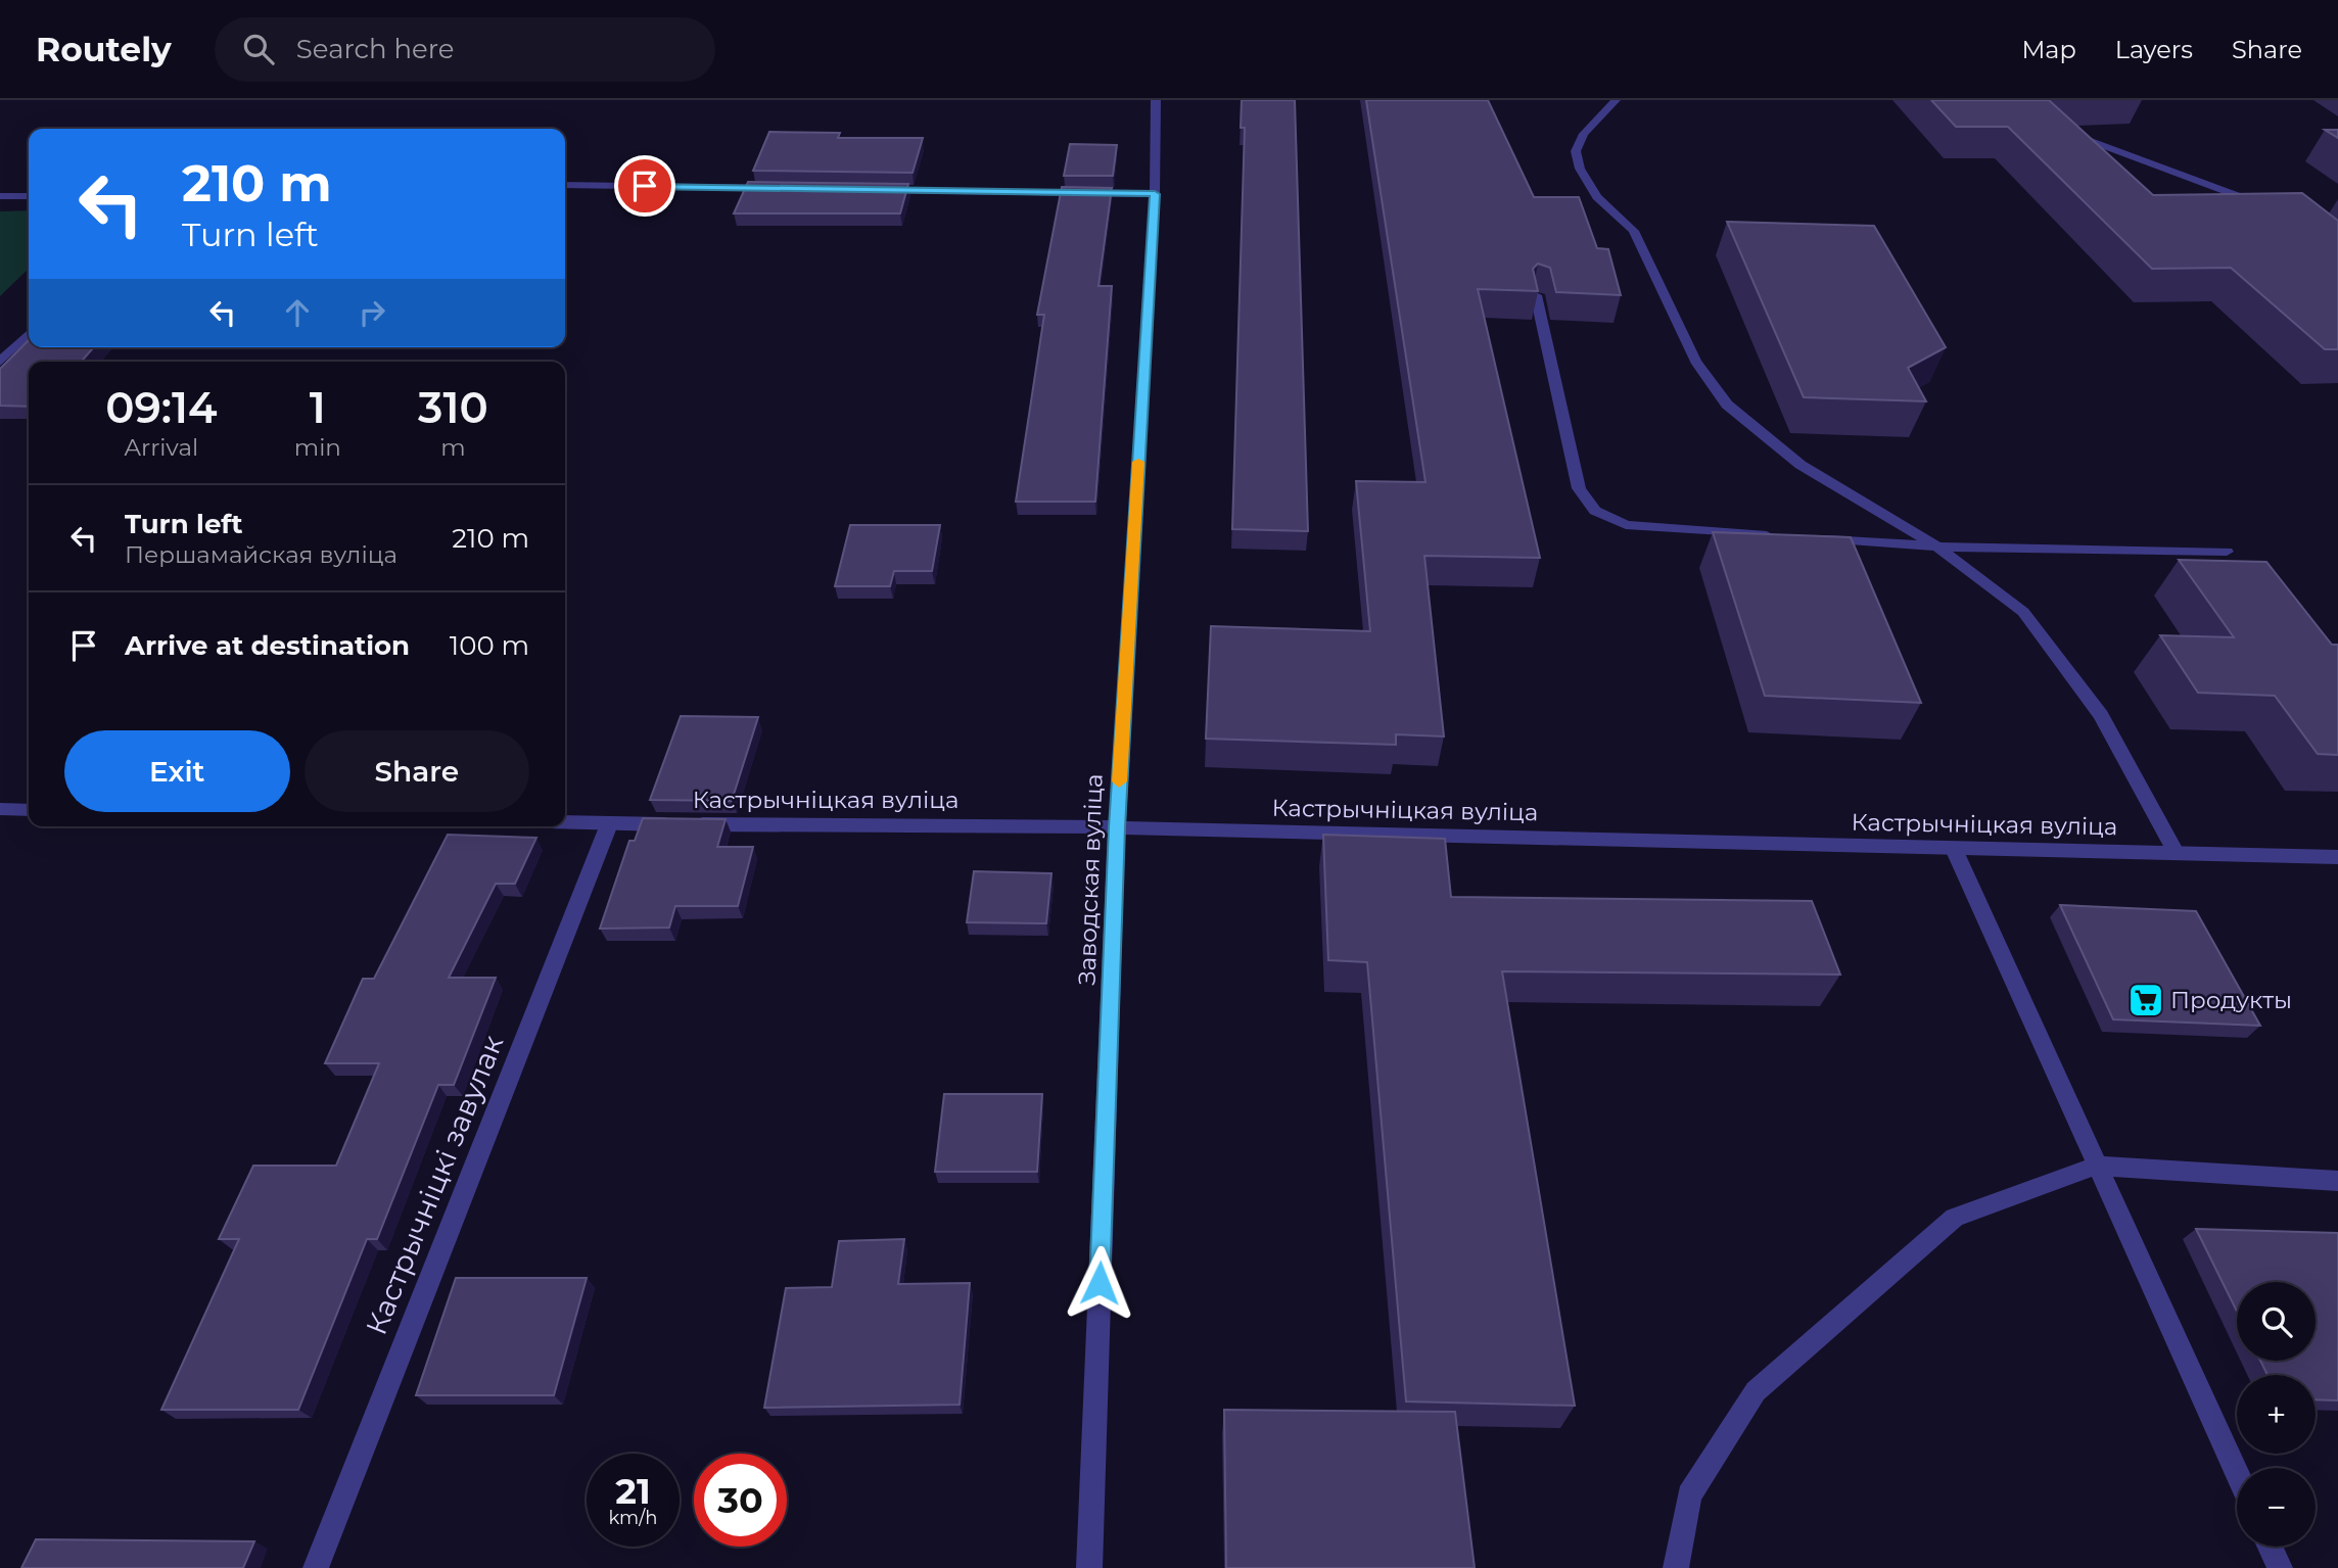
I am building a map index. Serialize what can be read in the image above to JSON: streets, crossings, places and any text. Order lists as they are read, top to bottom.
{
  "streets": {
    "street": ["Кастрычніцкая вуліца", "Заводская вуліца", "Кастрычніцкі завулак"]
  },
  "crossings": [
    ["Кастрычніцкая вуліца", "Заводская вуліца"],
    ["Кастрычніцкая вуліца", "Кастрычніцкі завулак"]
  ],
  "places": {
    "supermarket": ["Продукты"]
  },
  "page": {
    "header": "Routely",
    "search": "Search here",
    "nav": ["Map", "Layers", "Share"],
    "turn": ["210 m", "Turn left"],
    "eta": [
      "09:14",
      "Arrival",
      "1",
      "min",
      "310",
      "m"
    ],
    "list": [
      {
        "name": "Turn left",
        "note": "Першамайская вуліца",
        "value": "210 m"
      },
      {
        "name": "Arrive at destination",
        "value": "100 m"
      }
    ],
    "buttons": ["Exit", "Share"],
    "map_buttons": ["+", "−"],
    "speed": "21 km/h",
    "limit": "30"
  }
}
